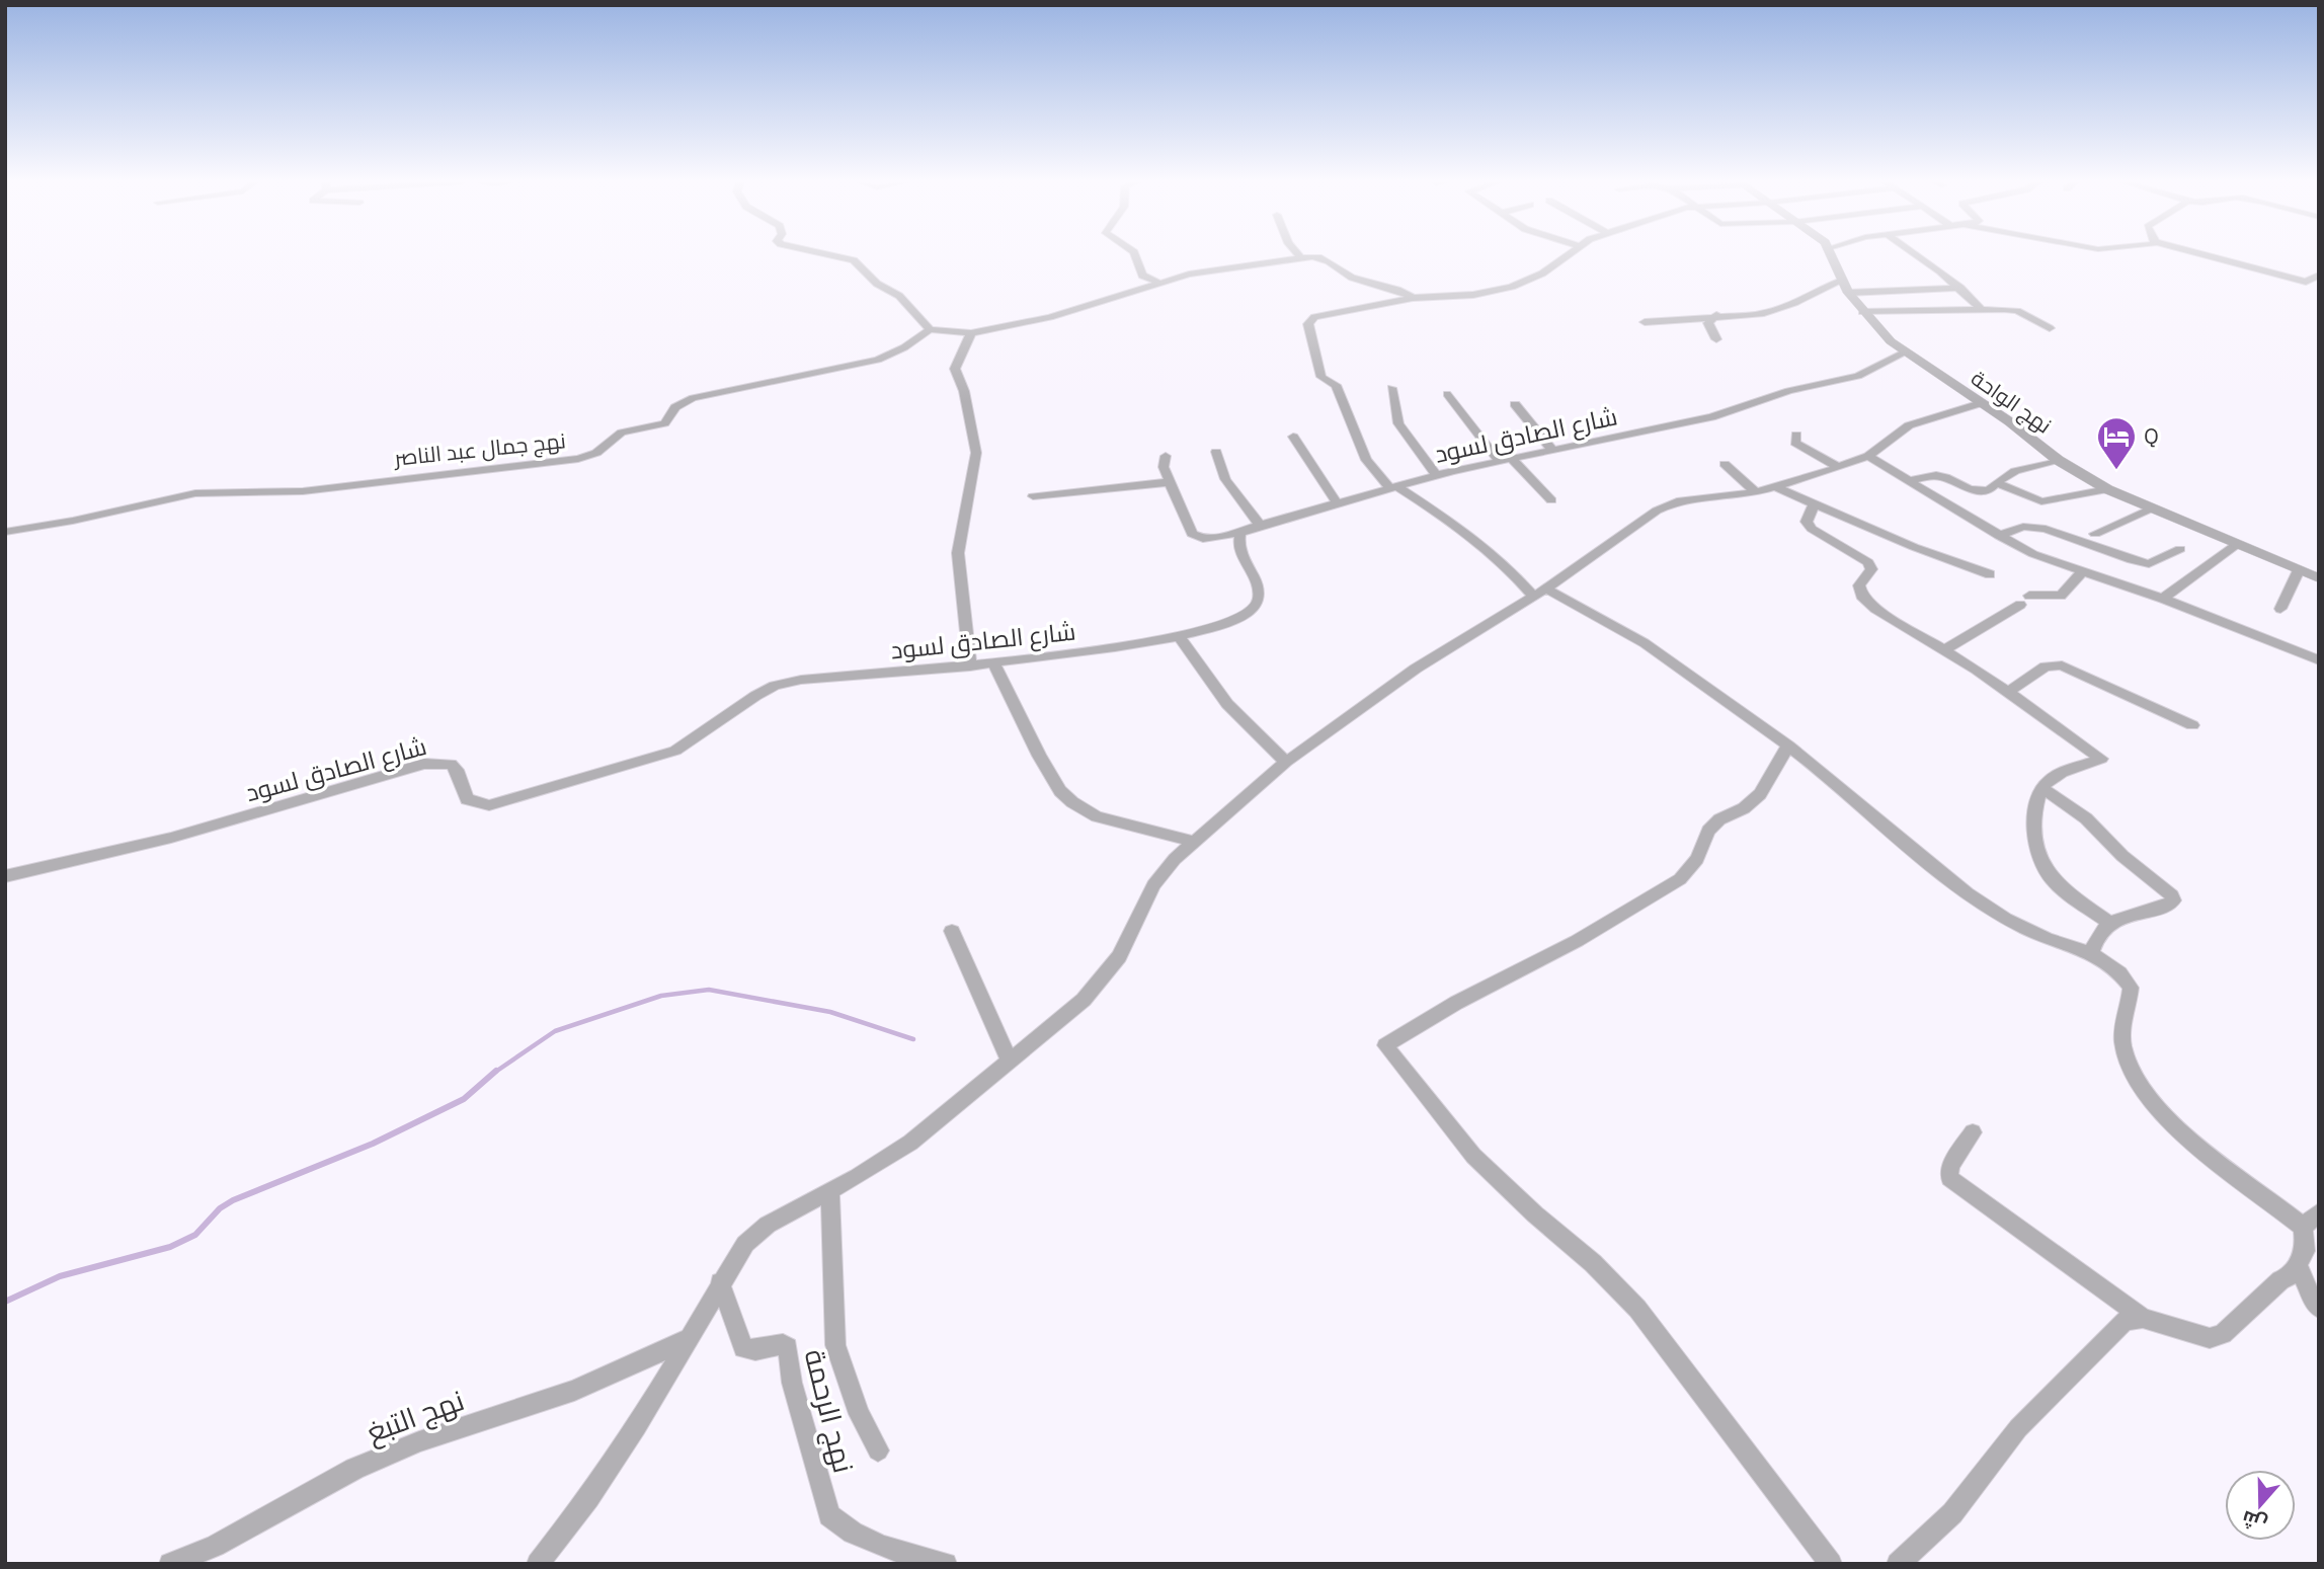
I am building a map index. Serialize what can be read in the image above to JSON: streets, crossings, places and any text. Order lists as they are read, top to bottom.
{
  "streets": {
    "street": [
      "نهج الواحة",
      "شارع الصادق لسود",
      "نهج جمال عبد الناصر",
      "نهج الرحمة",
      "نهج التبغ"
    ]
  },
  "crossings": [
    ["نهج الواحة", "شارع الصادق لسود"]
  ],
  "places": {
    "hotel": ["Q"]
  },
  "north": "bottom"
}
